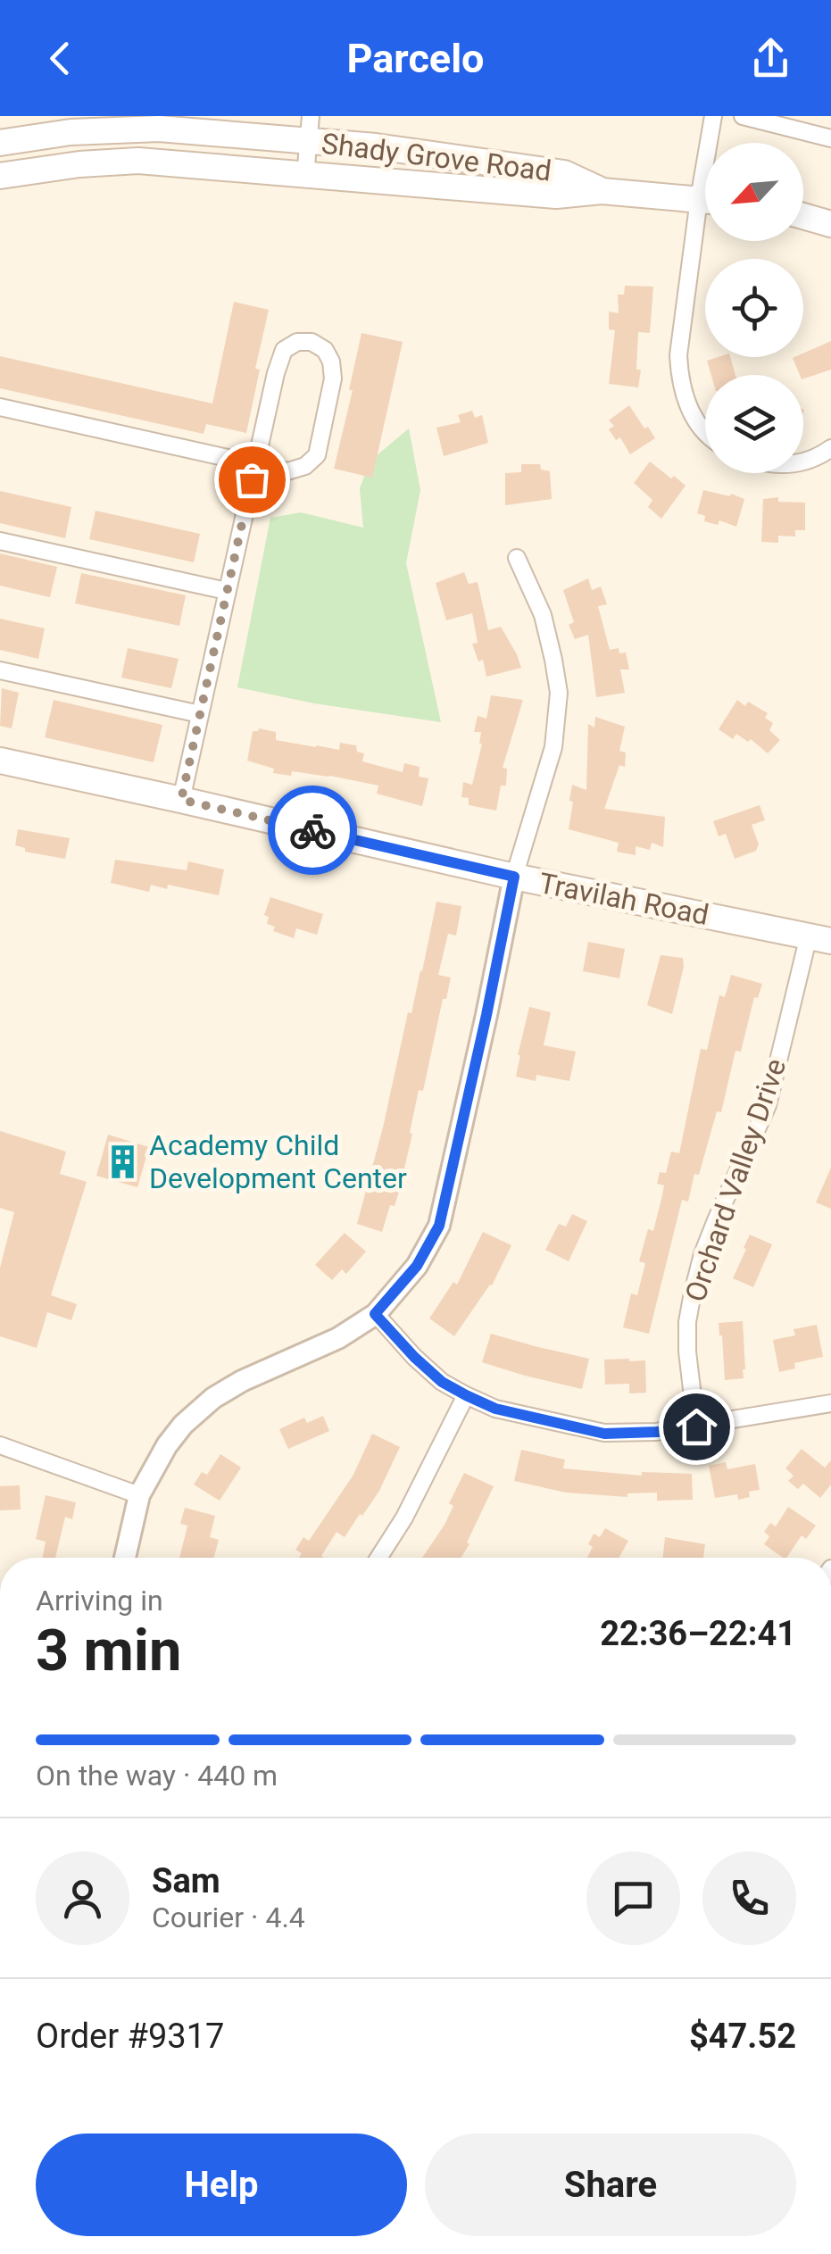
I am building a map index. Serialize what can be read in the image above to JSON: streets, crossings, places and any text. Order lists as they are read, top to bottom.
{
  "streets": {
    "main road": ["Shady Grove Road", "Travilah Road"],
    "street": ["Orchard Valley Drive"]
  },
  "crossings": [
    ["Travilah Road", "Orchard Valley Drive"]
  ],
  "places": {
    "building": ["Academy Child Development Center"]
  },
  "north": "bottom left",
  "page": {
    "header": "Parcelo",
    "heading": ["3 min", "Arriving in", "22:36–22:41"],
    "panel": [
      "Sam",
      "Courier · 4.4",
      "Order #9317",
      "$47.52"
    ],
    "bar": "On the way · 440 m",
    "buttons": ["Help", "Share"]
  }
}
